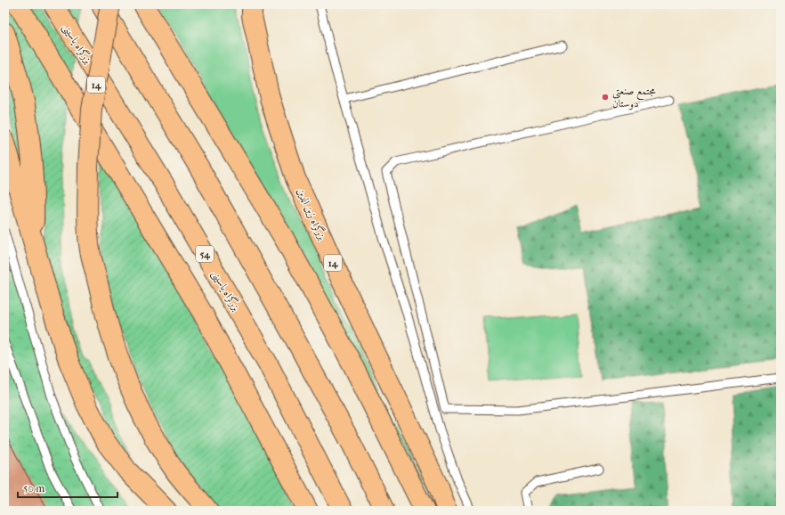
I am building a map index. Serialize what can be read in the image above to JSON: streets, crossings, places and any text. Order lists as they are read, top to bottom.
{
  "streets": {
    "highway": [
      "بزرگراه یاسینی",
      "14",
      "بزرگراه زین الدین",
      "54"
    ]
  },
  "places": ["مجتمع صنعتی دوستان"],
  "scale_bar": "50 m"
}
